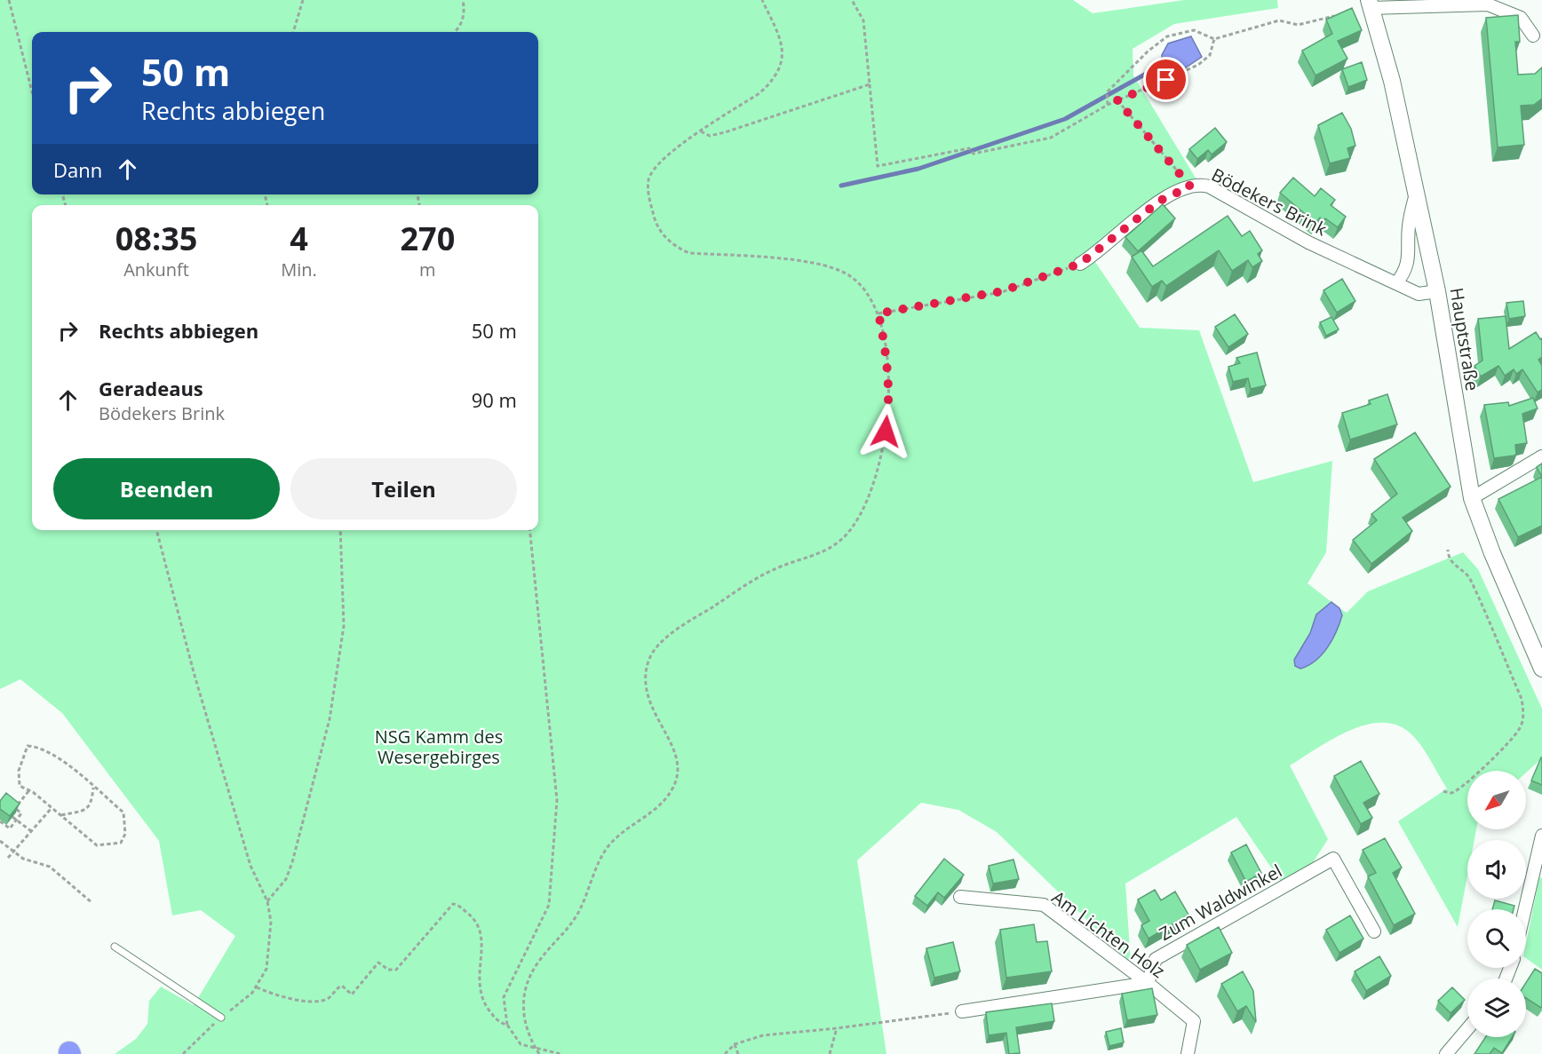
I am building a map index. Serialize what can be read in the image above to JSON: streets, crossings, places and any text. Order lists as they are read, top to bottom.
{
  "streets": {
    "main road": ["Hauptstraße"],
    "street": ["Bödekers Brink", "Zum Waldwinkel", "Am Lichten Holz"]
  },
  "crossings": [
    ["Bödekers Brink", "Hauptstraße"],
    ["Zum Waldwinkel", "Am Lichten Holz"]
  ],
  "parks": ["NSG Kamm des Wesergebirges"],
  "north": "bottom left",
  "page": {
    "turn": ["50 m", "Rechts abbiegen"],
    "then": "Dann",
    "eta": [
      "08:35",
      "Ankunft",
      "4",
      "Min.",
      "270",
      "m"
    ],
    "list": [
      {
        "name": "Rechts abbiegen",
        "value": "50 m"
      },
      {
        "name": "Geradeaus",
        "note": "Bödekers Brink",
        "value": "90 m"
      }
    ],
    "buttons": ["Beenden", "Teilen"]
  }
}
